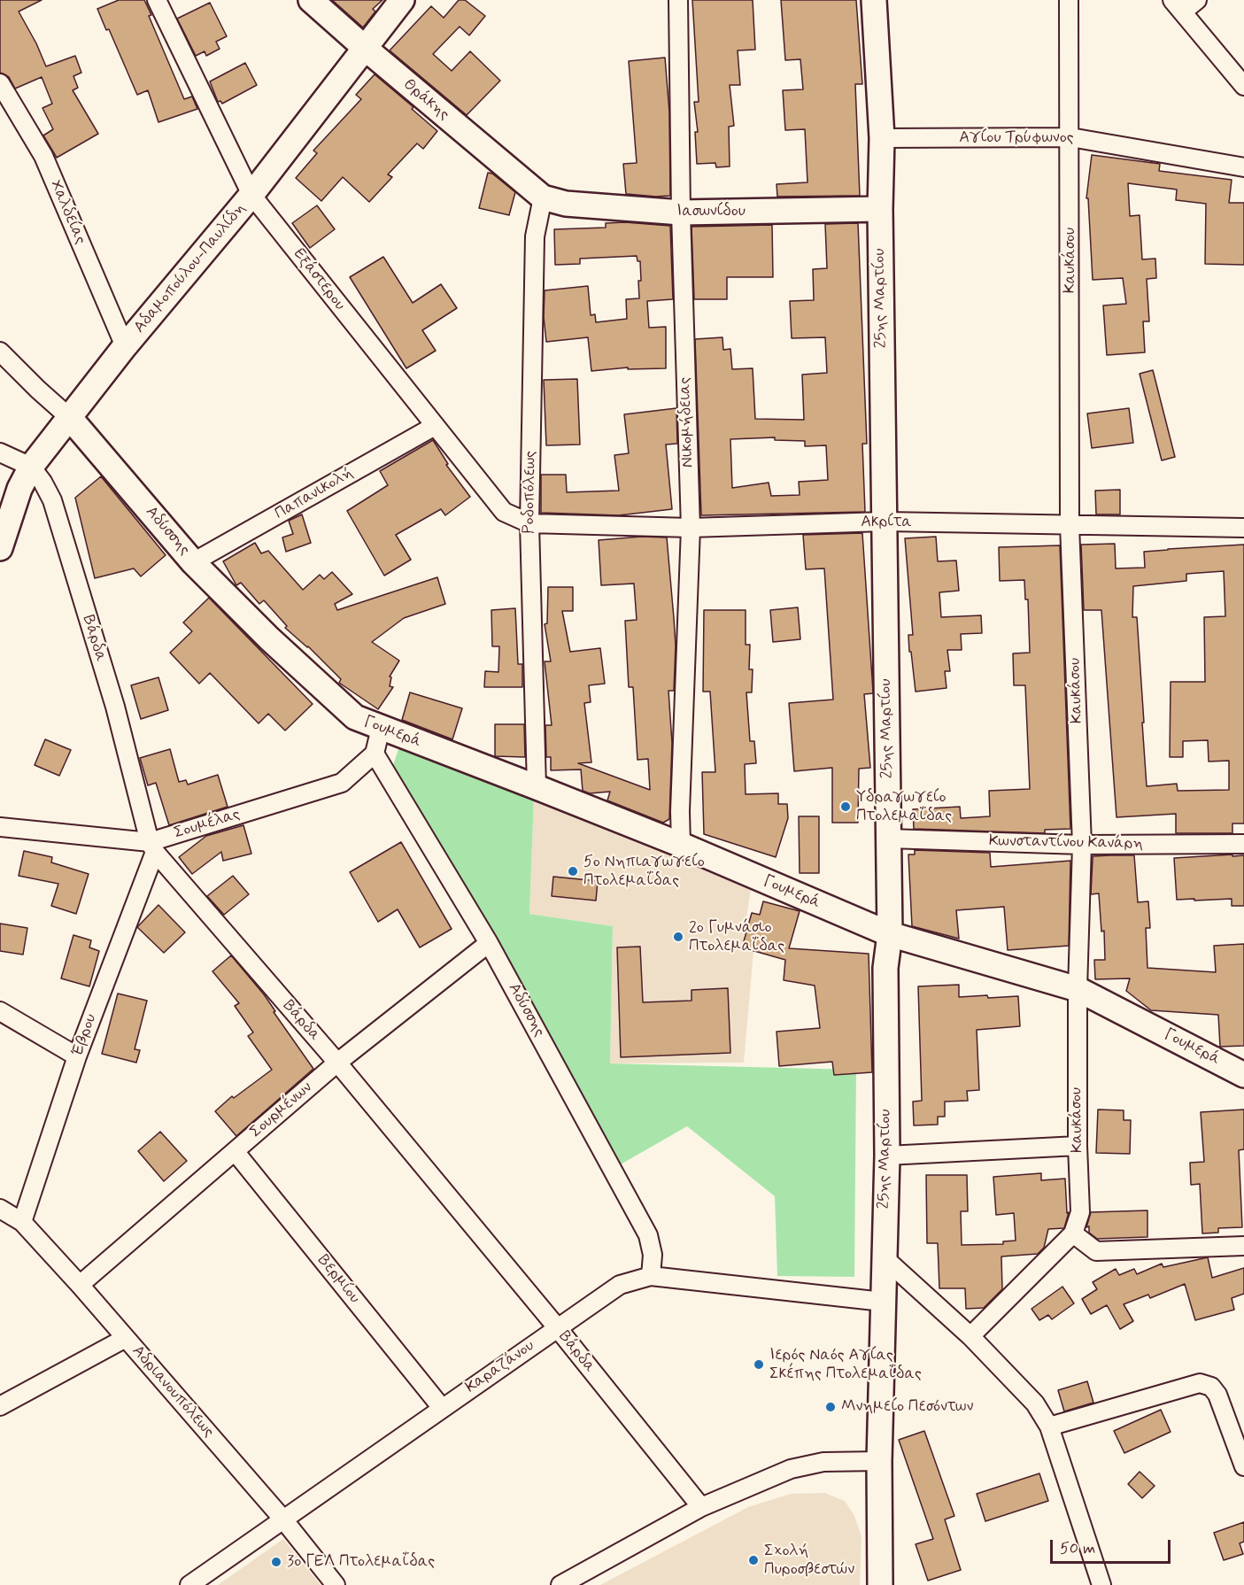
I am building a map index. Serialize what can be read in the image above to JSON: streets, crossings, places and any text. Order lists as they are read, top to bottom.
{
  "streets": {
    "street": [
      "Θράκης",
      "Αγίου Τρύφωνος",
      "Ιασωνίδου",
      "Χαλδείας",
      "Καυκάσου",
      "Αδαμοπούλου-Παυλίδη",
      "Εξάστερου",
      "25ης Μαρτίου",
      "Νικομήδειας",
      "Ροδοπόλεως",
      "Παπανικολή",
      "Ακρίτα",
      "Αδύσσης",
      "Βάρδα",
      "Γουμερά",
      "Σουμέλας",
      "Κωνσταντίνου Κανάρη",
      "Έβρου",
      "Σουρμένων",
      "Βερμίου",
      "Καραζάνου",
      "Αδριανουπόλεως"
    ]
  },
  "crossings": [
    ["Θράκης", "Ιασωνίδου"],
    ["Θράκης", "Αδαμοπούλου-Παυλίδη"],
    ["Θράκης", "Ροδοπόλεως"],
    ["Αγίου Τρύφωνος", "Καυκάσου"],
    ["Αγίου Τρύφωνος", "25ης Μαρτίου"],
    ["Ιασωνίδου", "25ης Μαρτίου"],
    ["Ιασωνίδου", "Νικομήδειας"],
    ["Ιασωνίδου", "Ροδοπόλεως"],
    ["Χαλδείας", "Αδαμοπούλου-Παυλίδη"],
    ["Καυκάσου", "Ακρίτα"],
    ["Καυκάσου", "Γουμερά"],
    ["Καυκάσου", "Κωνσταντίνου Κανάρη"],
    ["Αδαμοπούλου-Παυλίδη", "Εξάστερου"],
    ["Αδαμοπούλου-Παυλίδη", "Αδύσσης"],
    ["Αδαμοπούλου-Παυλίδη", "Βάρδα"],
    ["Εξάστερου", "Ροδοπόλεως"],
    ["Εξάστερου", "Παπανικολή"],
    ["Εξάστερου", "Ακρίτα"],
    ["25ης Μαρτίου", "Ακρίτα"],
    ["25ης Μαρτίου", "Γουμερά"],
    ["25ης Μαρτίου", "Κωνσταντίνου Κανάρη"],
    ["25ης Μαρτίου", "Καραζάνου"],
    ["Νικομήδειας", "Ακρίτα"],
    ["Νικομήδειας", "Γουμερά"],
    ["Ροδοπόλεως", "Ακρίτα"],
    ["Ροδοπόλεως", "Γουμερά"],
    ["Παπανικολή", "Αδύσσης"],
    ["Αδύσσης", "Γουμερά"],
    ["Αδύσσης", "Σουμέλας"],
    ["Αδύσσης", "Σουρμένων"],
    ["Αδύσσης", "Καραζάνου"],
    ["Βάρδα", "Σουμέλας"],
    ["Βάρδα", "Έβρου"],
    ["Βάρδα", "Σουρμένων"],
    ["Βάρδα", "Καραζάνου"],
    ["Σουμέλας", "Έβρου"],
    ["Έβρου", "Αδριανουπόλεως"],
    ["Σουρμένων", "Βερμίου"],
    ["Σουρμένων", "Αδριανουπόλεως"],
    ["Βερμίου", "Καραζάνου"],
    ["Καραζάνου", "Αδριανουπόλεως"]
  ],
  "places": [
    "Υδραγωγείο Πτολεμαΐδας",
    "5ο Νηπιαγωγείο Πτολεμαΐδας",
    "2ο Γυμνάσιο Πτολεμαΐδας",
    "Ιερός Ναός Αγίας Σκέπης Πτολεμαΐδας",
    "Μνημείο Πεσόντων",
    "Σχολή Πυροσβεστών",
    "3ο ΓΕΛ Πτολεμαΐδας"
  ],
  "scale_bar": "50 m"
}
